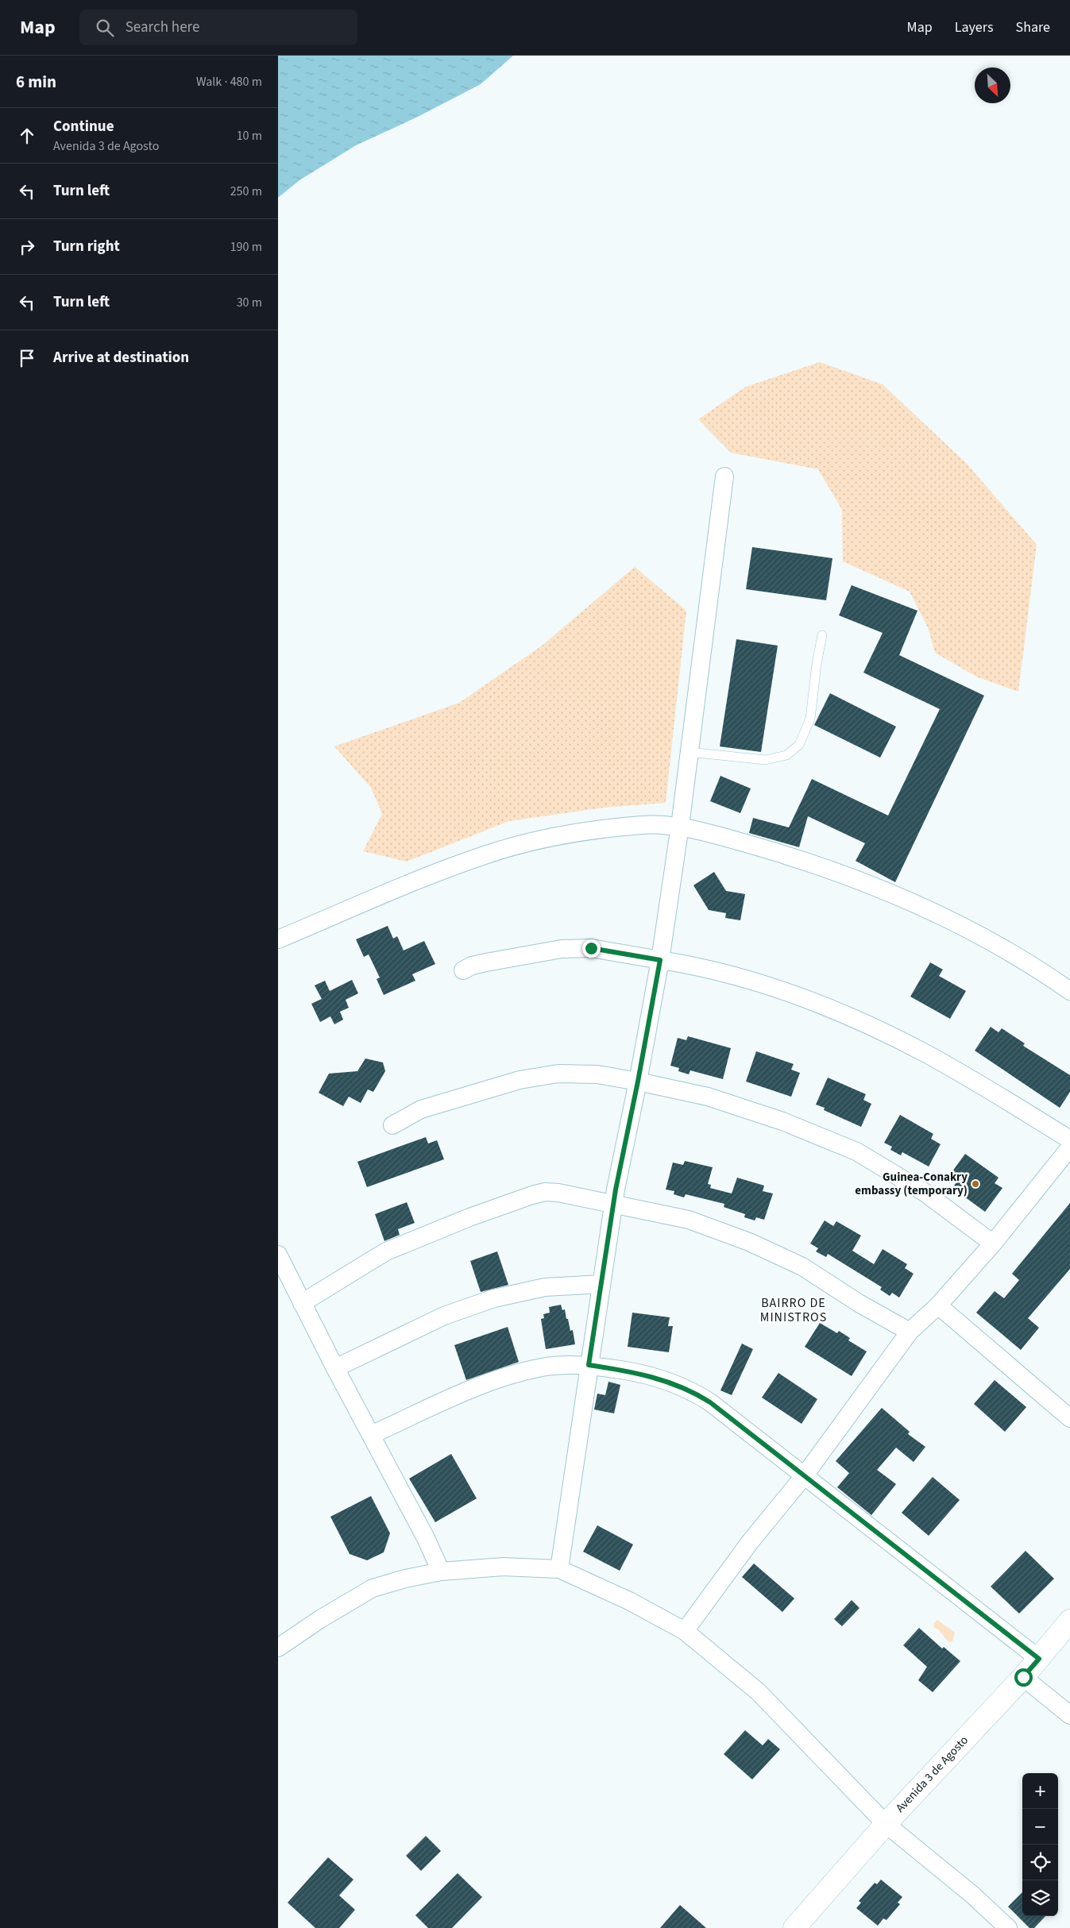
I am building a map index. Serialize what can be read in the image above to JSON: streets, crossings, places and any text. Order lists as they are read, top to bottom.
{
  "streets": {
    "street": ["Avenida 3 de Agosto"]
  },
  "districts": ["BAIRRO DE MINISTROS"],
  "places": ["Guinea-Conakry embassy (temporary)"],
  "north": "bottom right",
  "page": {
    "header": "Map",
    "search": "Search here",
    "nav": ["Map", "Layers", "Share"],
    "heading": ["6 min", "Walk · 480 m"],
    "list": [
      ["Continue", "Avenida 3 de Agosto", "10 m"],
      ["Turn left", "250 m"],
      ["Turn right", "190 m"],
      ["Turn left", "30 m"],
      "Arrive at destination"
    ],
    "map_buttons": ["+", "−"]
  }
}
